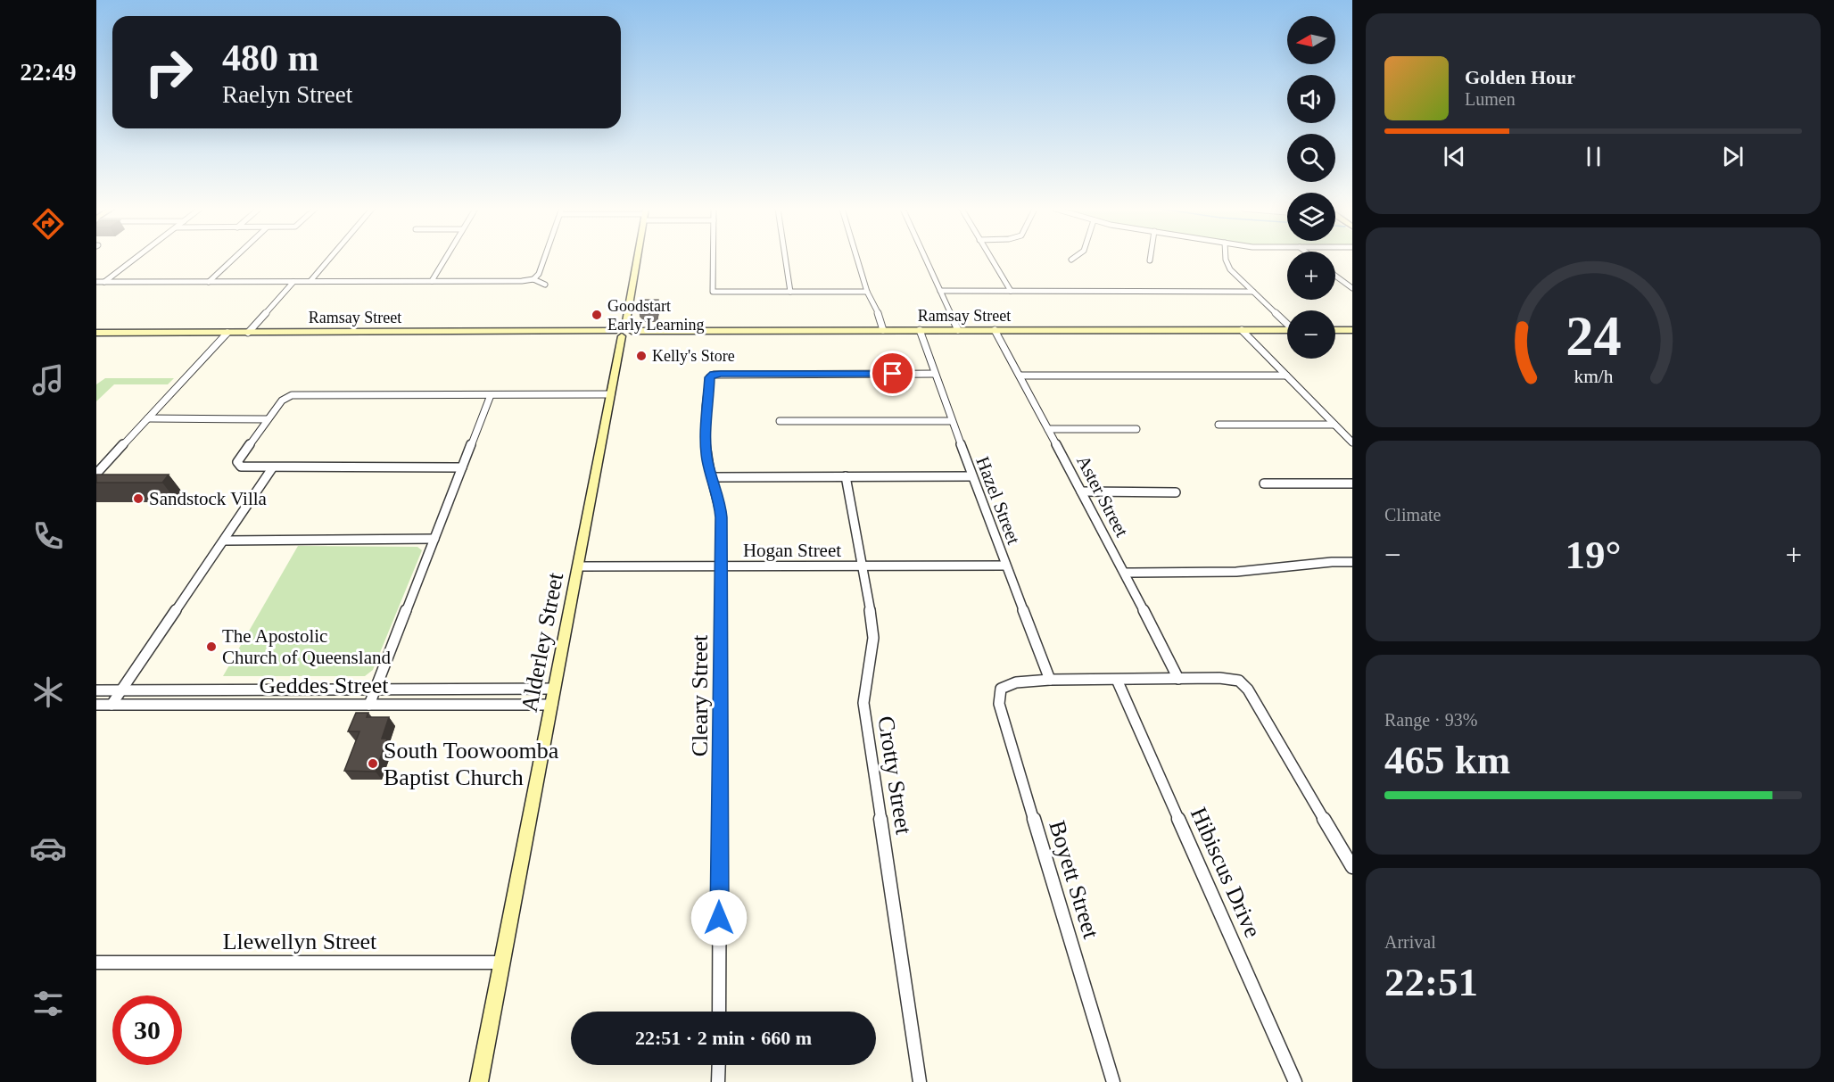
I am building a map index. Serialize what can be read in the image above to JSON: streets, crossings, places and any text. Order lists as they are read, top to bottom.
{
  "streets": {
    "street": [
      "Ramsay Street",
      "Aster Street",
      "Hazel Street",
      "Hogan Street",
      "Alderley Street",
      "Geddes Street",
      "Cleary Street",
      "Crotty Street",
      "Hibiscus Drive",
      "Boyett Street",
      "Llewellyn Street"
    ]
  },
  "crossings": [
    ["Ramsay Street", "Aster Street"],
    ["Ramsay Street", "Hazel Street"],
    ["Ramsay Street", "Alderley Street"],
    ["Hazel Street", "Hogan Street"],
    ["Hazel Street", "Cleary Street"],
    ["Hazel Street", "Boyett Street"],
    ["Hogan Street", "Alderley Street"],
    ["Hogan Street", "Cleary Street"],
    ["Hogan Street", "Crotty Street"],
    ["Alderley Street", "Geddes Street"],
    ["Alderley Street", "Llewellyn Street"]
  ],
  "places": [
    "Goodstart Early Learning",
    "Kelly's Store",
    "Sandstock Villa",
    "The Apostolic Church of Queensland",
    "South Toowoomba Baptist Church"
  ],
  "north": "left",
  "page": {
    "tabs": "22:49",
    "map_buttons": ["+", "−"],
    "turn": ["480 m", "Raelyn Street"],
    "song": ["Golden Hour", "Lumen"],
    "tile": [
      "Climate",
      ["Range · 93%", "465 km"],
      ["Arrival", "22:51"]
    ],
    "heat": ["−", "19°", "+"],
    "limit": "30",
    "trip": "22:51 · 2 min · 660 m",
    "gauge": ["24", "km/h"]
  }
}
